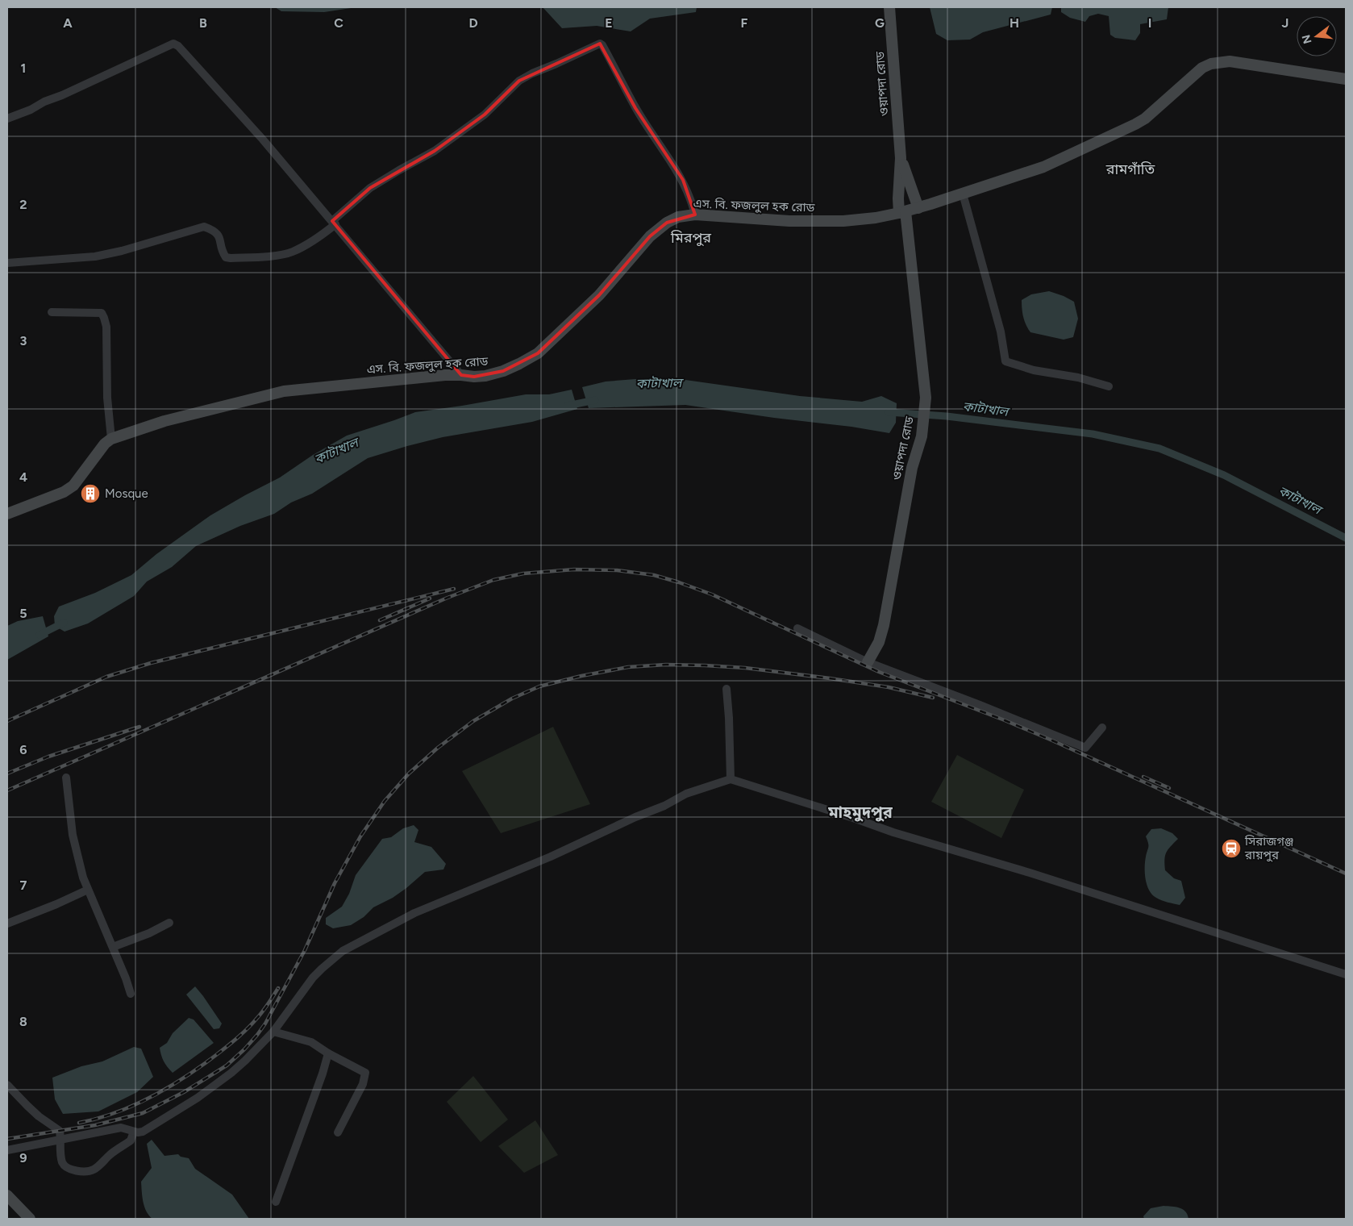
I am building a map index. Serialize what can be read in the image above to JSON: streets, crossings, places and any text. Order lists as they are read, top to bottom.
{
  "streets": {
    "main road": ["ওয়াপদা রোড", "এস. বি. ফজলুল হক রোড"]
  },
  "crossings": [
    ["ওয়াপদা রোড", "এস. বি. ফজলুল হক রোড"]
  ],
  "districts": ["রামগাঁতি", "মিরপুর", "মাহমুদপুর"],
  "water": ["কাটাখাল"],
  "places": {
    "building": ["Mosque"],
    "station": ["সিরাজগঞ্জ রায়পুর"]
  },
  "north": "left",
  "grid": {
    "columns": [
      "A",
      "B",
      "C",
      "D",
      "E",
      "F",
      "G",
      "H",
      "I",
      "J"
    ],
    "rows": [
      "1",
      "2",
      "3",
      "4",
      "5",
      "6",
      "7",
      "8",
      "9"
    ]
  }
}
